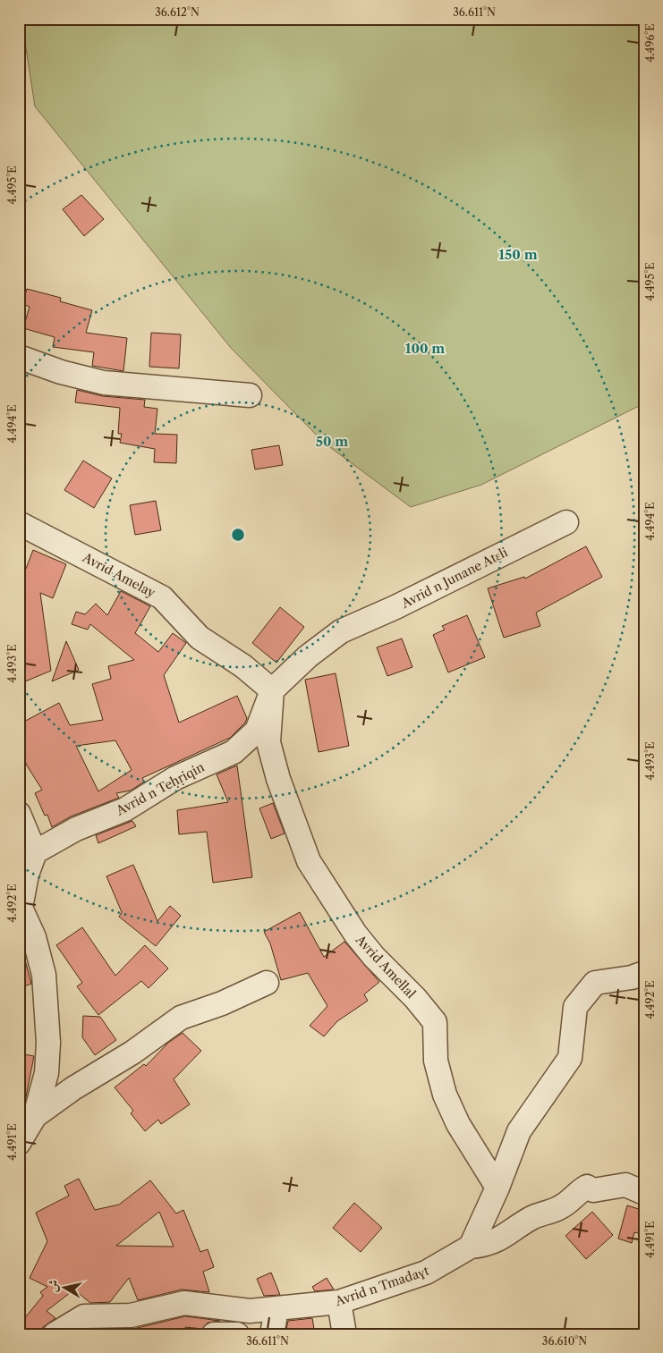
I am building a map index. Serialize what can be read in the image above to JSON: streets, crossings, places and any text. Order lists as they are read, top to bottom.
{
  "streets": {
    "street": [
      "Avrid Amelay",
      "Avrid n Junane Atɛli",
      "Avrid n Teḥṛiqin",
      "Avrid Amellal",
      "Avrid n Tmadaɣt"
    ]
  },
  "crossings": [
    ["Avrid Amelay", "Avrid n Teḥṛiqin"],
    ["Avrid Amelay", "Avrid Amellal"],
    ["Avrid n Junane Atɛli", "Avrid n Teḥṛiqin"],
    ["Avrid n Teḥṛiqin", "Avrid Amellal"]
  ],
  "north": "left",
  "coordinates": [
    "36.612°N",
    "36.611°N",
    "4.496°E",
    "4.495°E",
    "4.494°E",
    "4.493°E",
    "4.492°E",
    "4.491°E",
    "36.610°N"
  ],
  "rings": ["150 m", "100 m", "50 m"]
}
